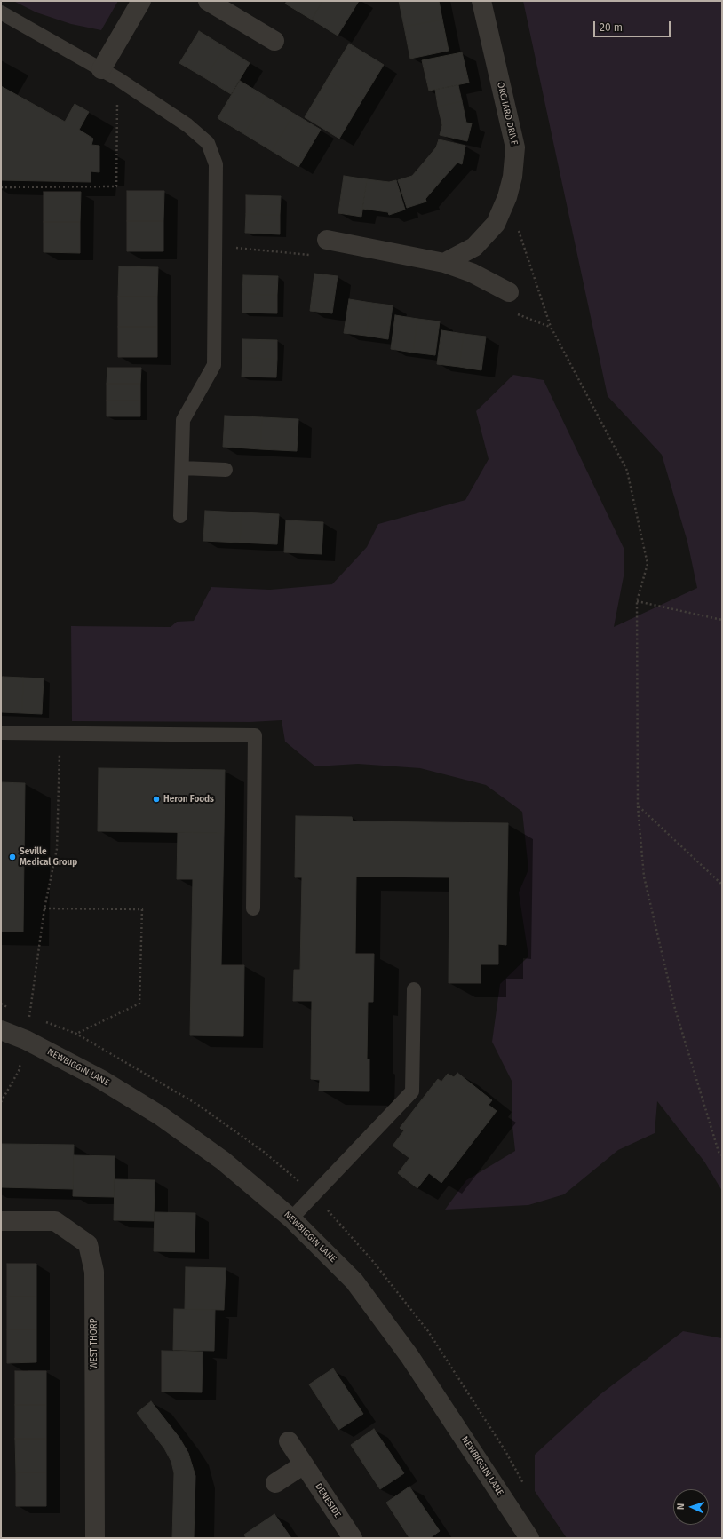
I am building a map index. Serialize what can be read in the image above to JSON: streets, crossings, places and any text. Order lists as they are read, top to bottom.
{
  "streets": {
    "street": [
      "ORCHARD DRIVE",
      "NEWBIGGIN LANE",
      "WEST THORP",
      "DENESIDE"
    ]
  },
  "places": ["Heron Foods", "Seville Medical Group"],
  "scale_bar": "20 m",
  "north": "left"
}
